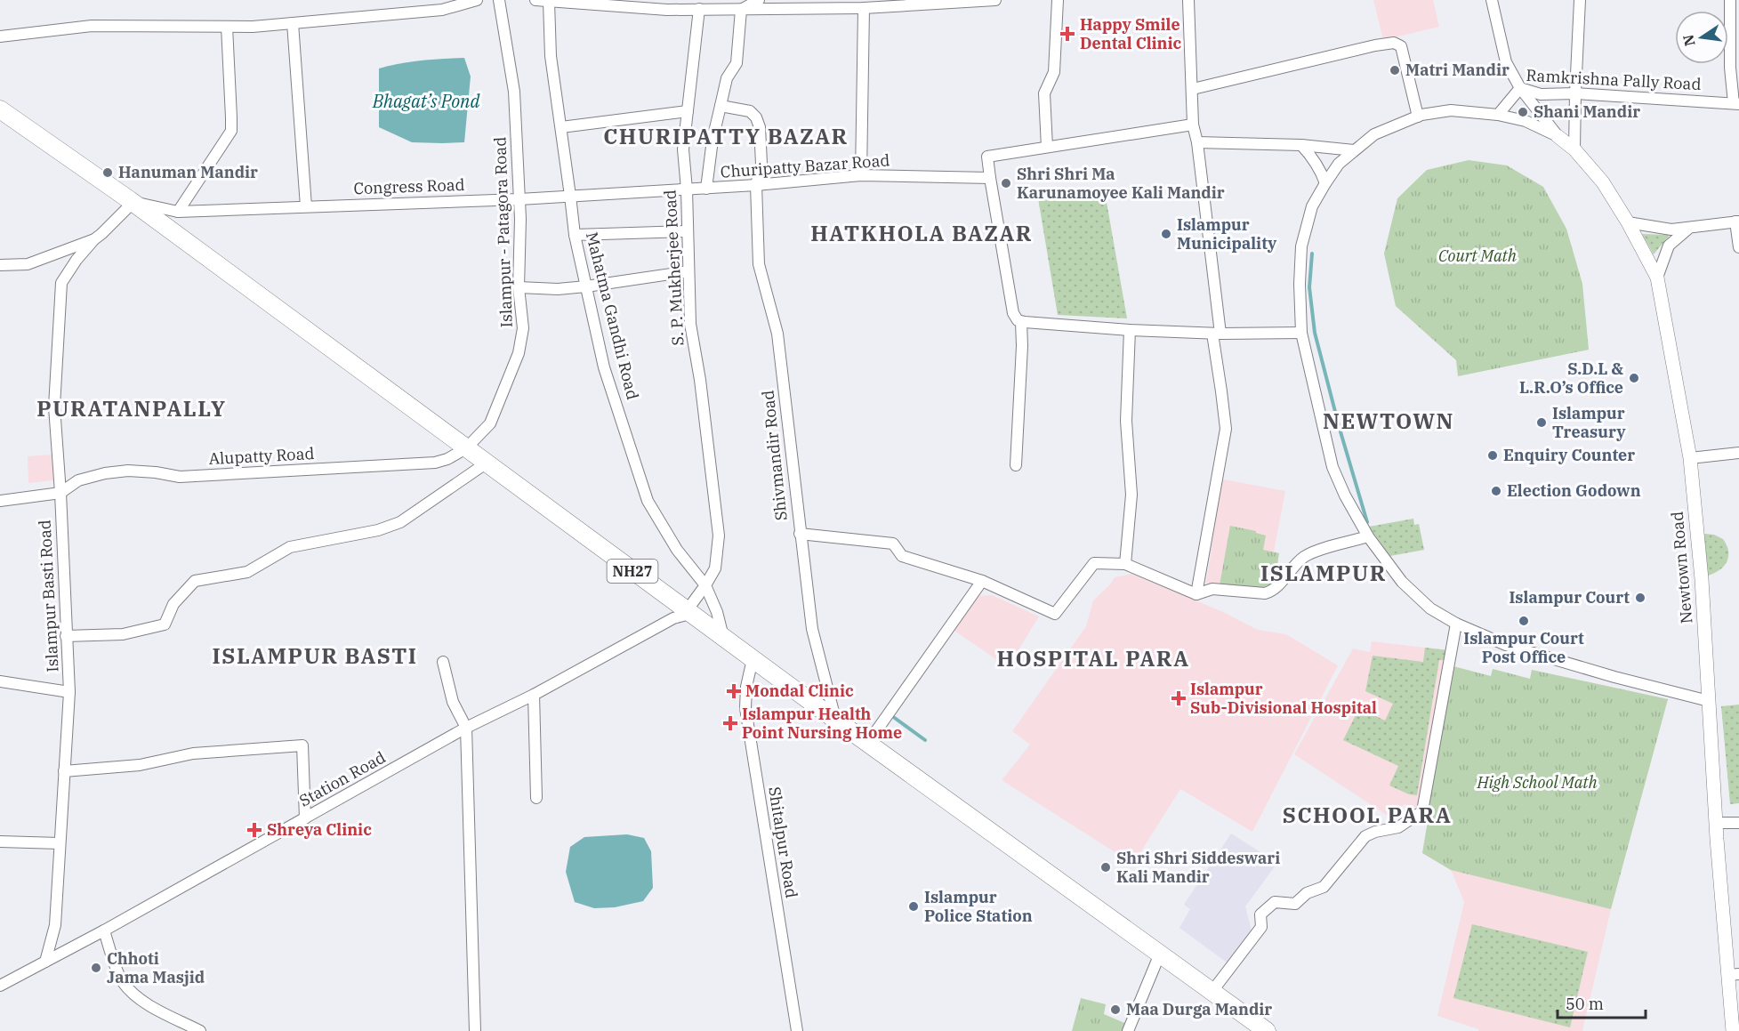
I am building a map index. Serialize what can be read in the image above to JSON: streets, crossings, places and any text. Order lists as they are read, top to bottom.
{
  "streets": {
    "main road": ["NH27"],
    "street": [
      "Ramkrishna Pally Road",
      "Churipatty Bazar Road",
      "Congress Road",
      "Islampur - Patagora Road",
      "S. P. Mukherjee Road",
      "Mahatma Gandhi Road",
      "Shivmandir Road",
      "Alupatty Road",
      "Newtown Road",
      "Islampur Basti Road",
      "Station Road",
      "Shitalpur Road"
    ]
  },
  "crossings": [
    ["Churipatty Bazar Road", "Congress Road"],
    ["Churipatty Bazar Road", "S. P. Mukherjee Road"],
    ["Churipatty Bazar Road", "Shivmandir Road"],
    ["Congress Road", "Islampur - Patagora Road"],
    ["Congress Road", "S. P. Mukherjee Road"],
    ["Congress Road", "Mahatma Gandhi Road"],
    ["Congress Road", "NH27"],
    ["Congress Road", "Islampur Basti Road"],
    ["Islampur - Patagora Road", "Alupatty Road"],
    ["Islampur - Patagora Road", "NH27"],
    ["S. P. Mukherjee Road", "Mahatma Gandhi Road"],
    ["Mahatma Gandhi Road", "NH27"],
    ["Shivmandir Road", "NH27"],
    ["Alupatty Road", "NH27"],
    ["Alupatty Road", "Islampur Basti Road"],
    ["NH27", "Islampur Basti Road"],
    ["NH27", "Station Road"],
    ["NH27", "Shitalpur Road"],
    ["Islampur Basti Road", "Station Road"]
  ],
  "districts": [
    "CHURIPATTY BAZAR",
    "HATKHOLA BAZAR",
    "PURATANPALLY",
    "NEWTOWN",
    "ISLAMPUR",
    "ISLAMPUR BASTI",
    "HOSPITAL PARA",
    "SCHOOL PARA"
  ],
  "water": ["Bhagat’s Pond"],
  "parks": ["Court Math", "High School Math"],
  "places": {
    "health": [
      "Happy Smile Dental Clinic",
      "Mondal Clinic",
      "Islampur Sub-Divisional Hospital",
      "Islampur Health Point Nursing Home",
      "Shreya Clinic"
    ],
    "other": [
      "Matri Mandir",
      "Shani Mandir",
      "Hanuman Mandir",
      "Shri Shri Ma Karunamoyee Kali Mandir",
      "Islampur Municipality",
      "S.D.L & L.R.O’s Office",
      "Islampur Treasury",
      "Enquiry Counter",
      "Election Godown",
      "Islampur Court",
      "Islampur Court Post Office",
      "Shri Shri Siddeswari Kali Mandir",
      "Islampur Police Station",
      "Chhoti Jama Masjid",
      "Maa Durga Mandir"
    ]
  },
  "scale_bar": "50 m",
  "north": "left"
}
